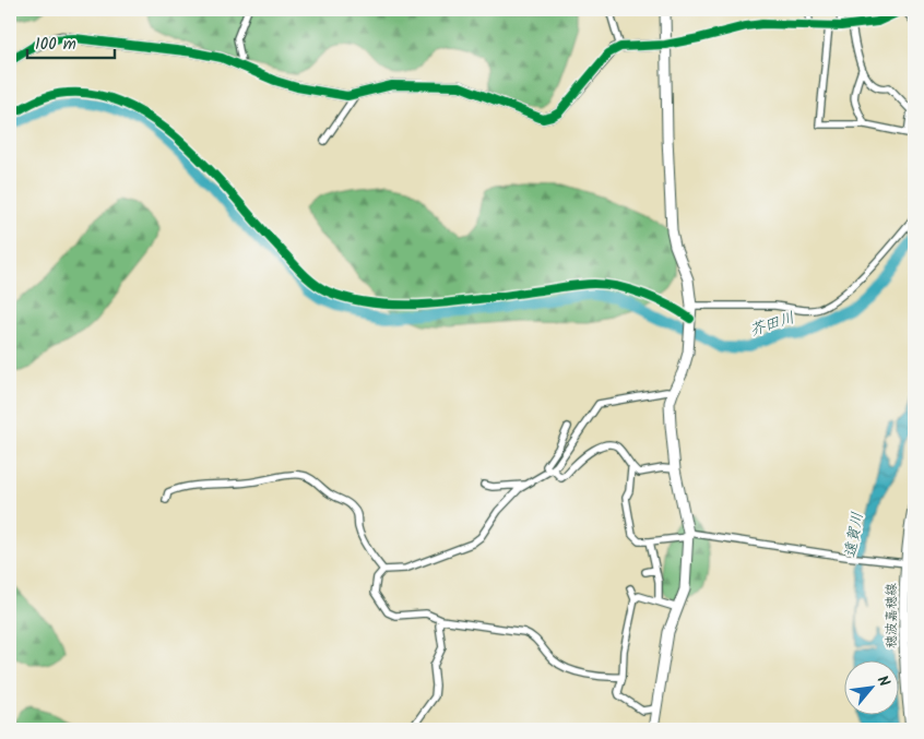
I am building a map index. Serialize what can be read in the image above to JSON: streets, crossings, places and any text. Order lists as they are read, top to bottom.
{
  "streets": {
    "street": ["穂波嘉穂線"]
  },
  "water": ["芥田川", "遠賀川"],
  "scale_bar": "100 m",
  "north": "top right"
}
